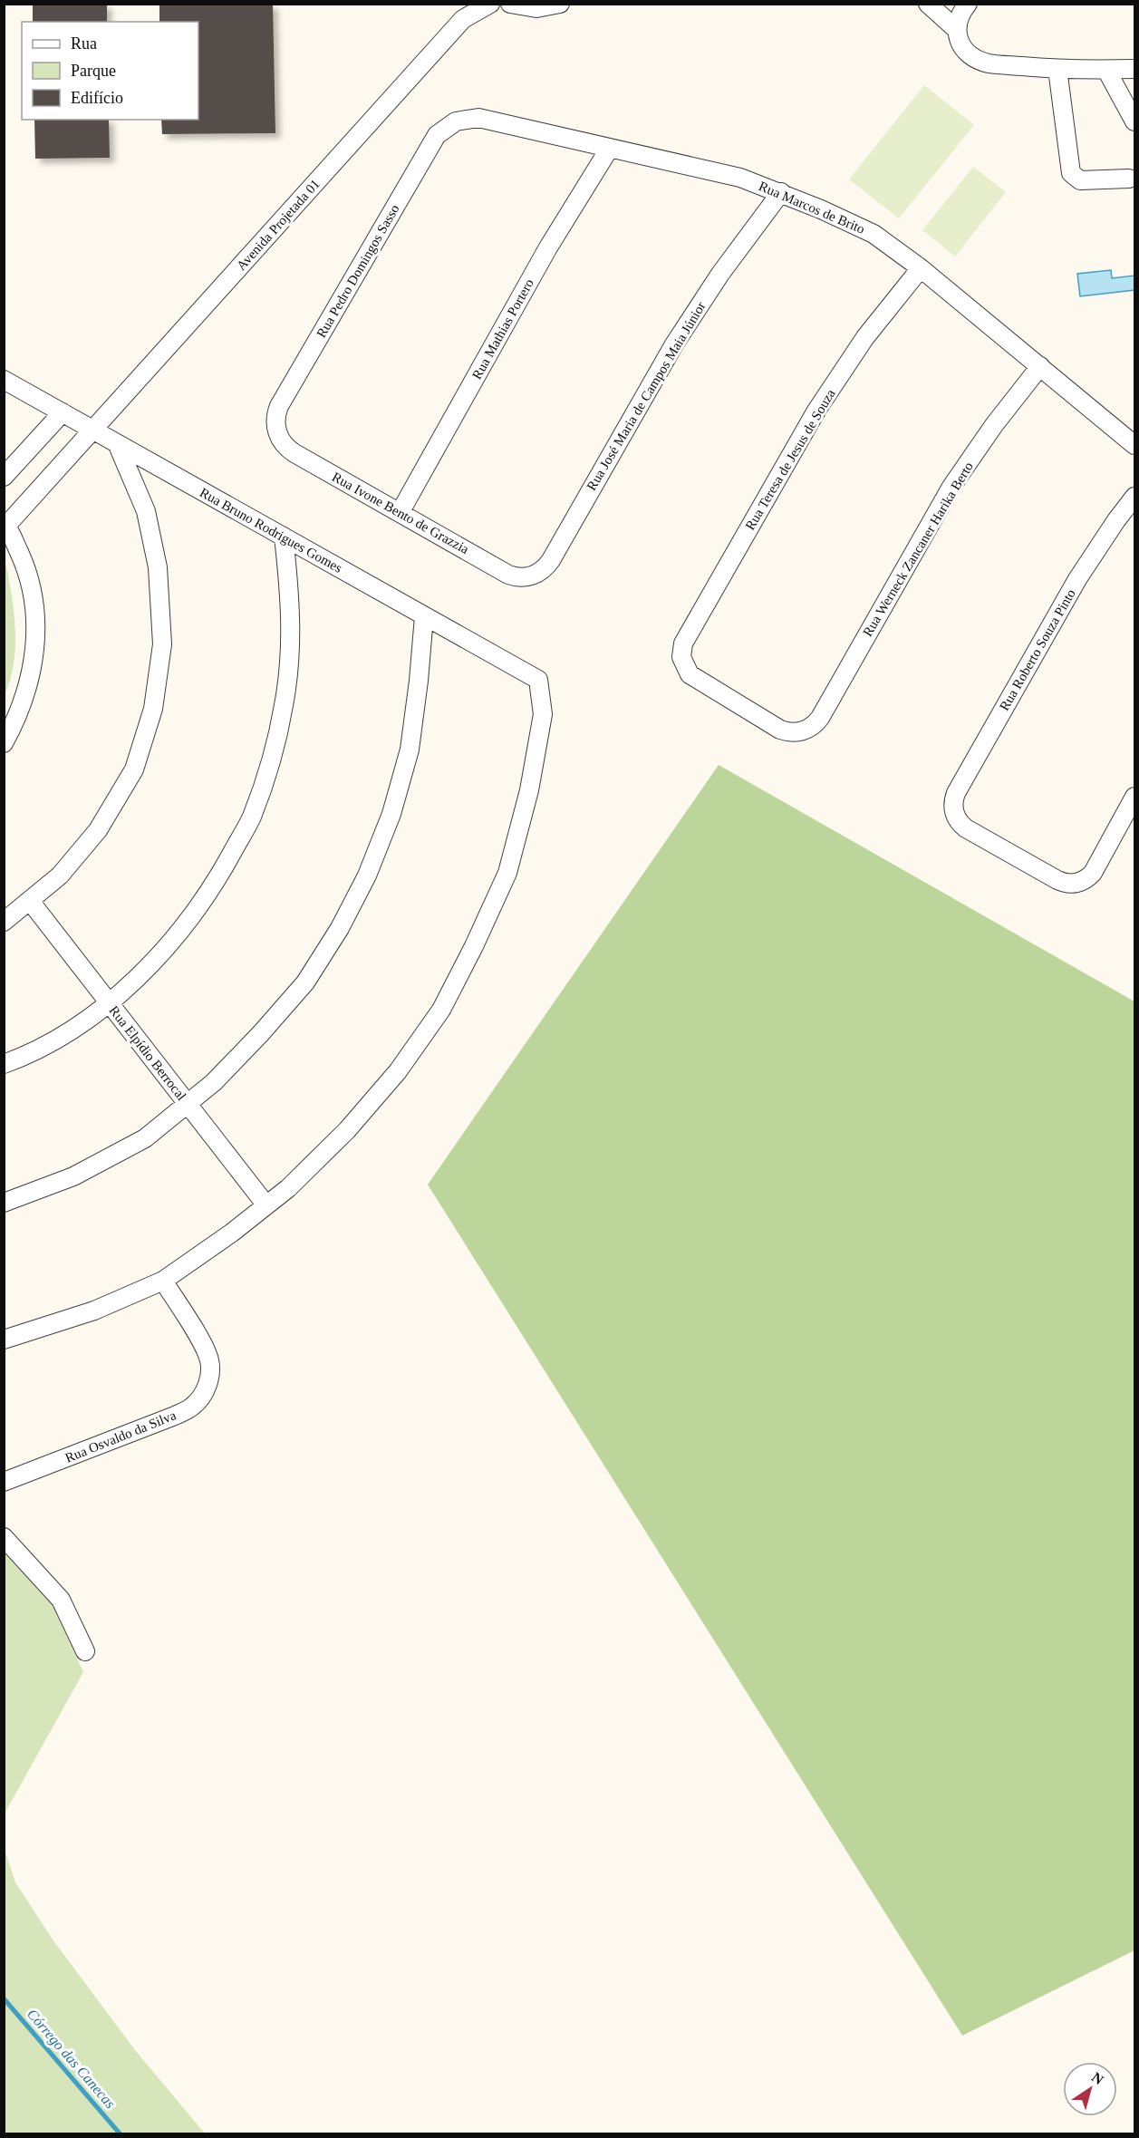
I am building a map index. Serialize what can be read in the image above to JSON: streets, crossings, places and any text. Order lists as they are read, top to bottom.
{
  "streets": {
    "street": [
      "Rua Marcos de Brito",
      "Avenida Projetada 01",
      "Rua Pedro Domingos Sasso",
      "Rua Mathias Portero",
      "Rua José Maria de Campos Maia Júnior",
      "Rua Teresa de Jesus de Souza",
      "Rua Ivone Bento de Grazzia",
      "Rua Bruno Rodrigues Gomes",
      "Rua Werneck Zancaner Harika Berto",
      "Rua Roberto Souza Pinto",
      "Rua Elpídio Berrocal",
      "Rua Osvaldo da Silva"
    ]
  },
  "crossings": [
    ["Rua Marcos de Brito", "Rua Pedro Domingos Sasso"],
    ["Rua Marcos de Brito", "Rua Mathias Portero"],
    ["Rua Marcos de Brito", "Rua José Maria de Campos Maia Júnior"],
    ["Rua Marcos de Brito", "Rua Teresa de Jesus de Souza"],
    ["Rua Marcos de Brito", "Rua Werneck Zancaner Harika Berto"],
    ["Avenida Projetada 01", "Rua Bruno Rodrigues Gomes"],
    ["Rua Pedro Domingos Sasso", "Rua Ivone Bento de Grazzia"],
    ["Rua Mathias Portero", "Rua Ivone Bento de Grazzia"],
    ["Rua José Maria de Campos Maia Júnior", "Rua Ivone Bento de Grazzia"],
    ["Rua Teresa de Jesus de Souza", "Rua Werneck Zancaner Harika Berto"],
    ["Rua Bruno Rodrigues Gomes", "Rua Elpídio Berrocal"]
  ],
  "water": ["Córrego das Canecas"],
  "legend": ["Rua", "Parque", "Edifício"],
  "north": "top right"
}
